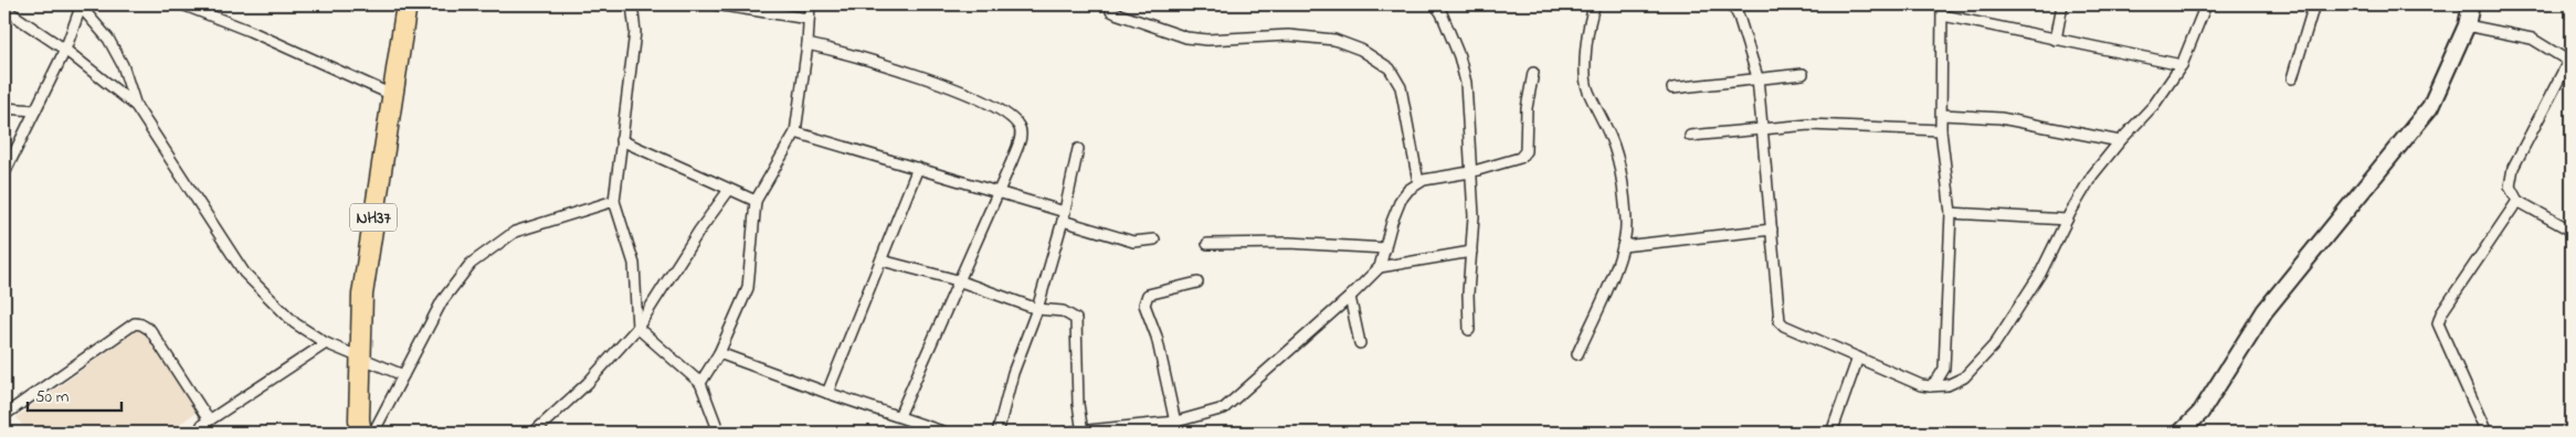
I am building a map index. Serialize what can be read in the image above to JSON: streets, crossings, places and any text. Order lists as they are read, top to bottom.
{
  "streets": {
    "highway": ["NH37"]
  },
  "scale_bar": "50 m"
}
